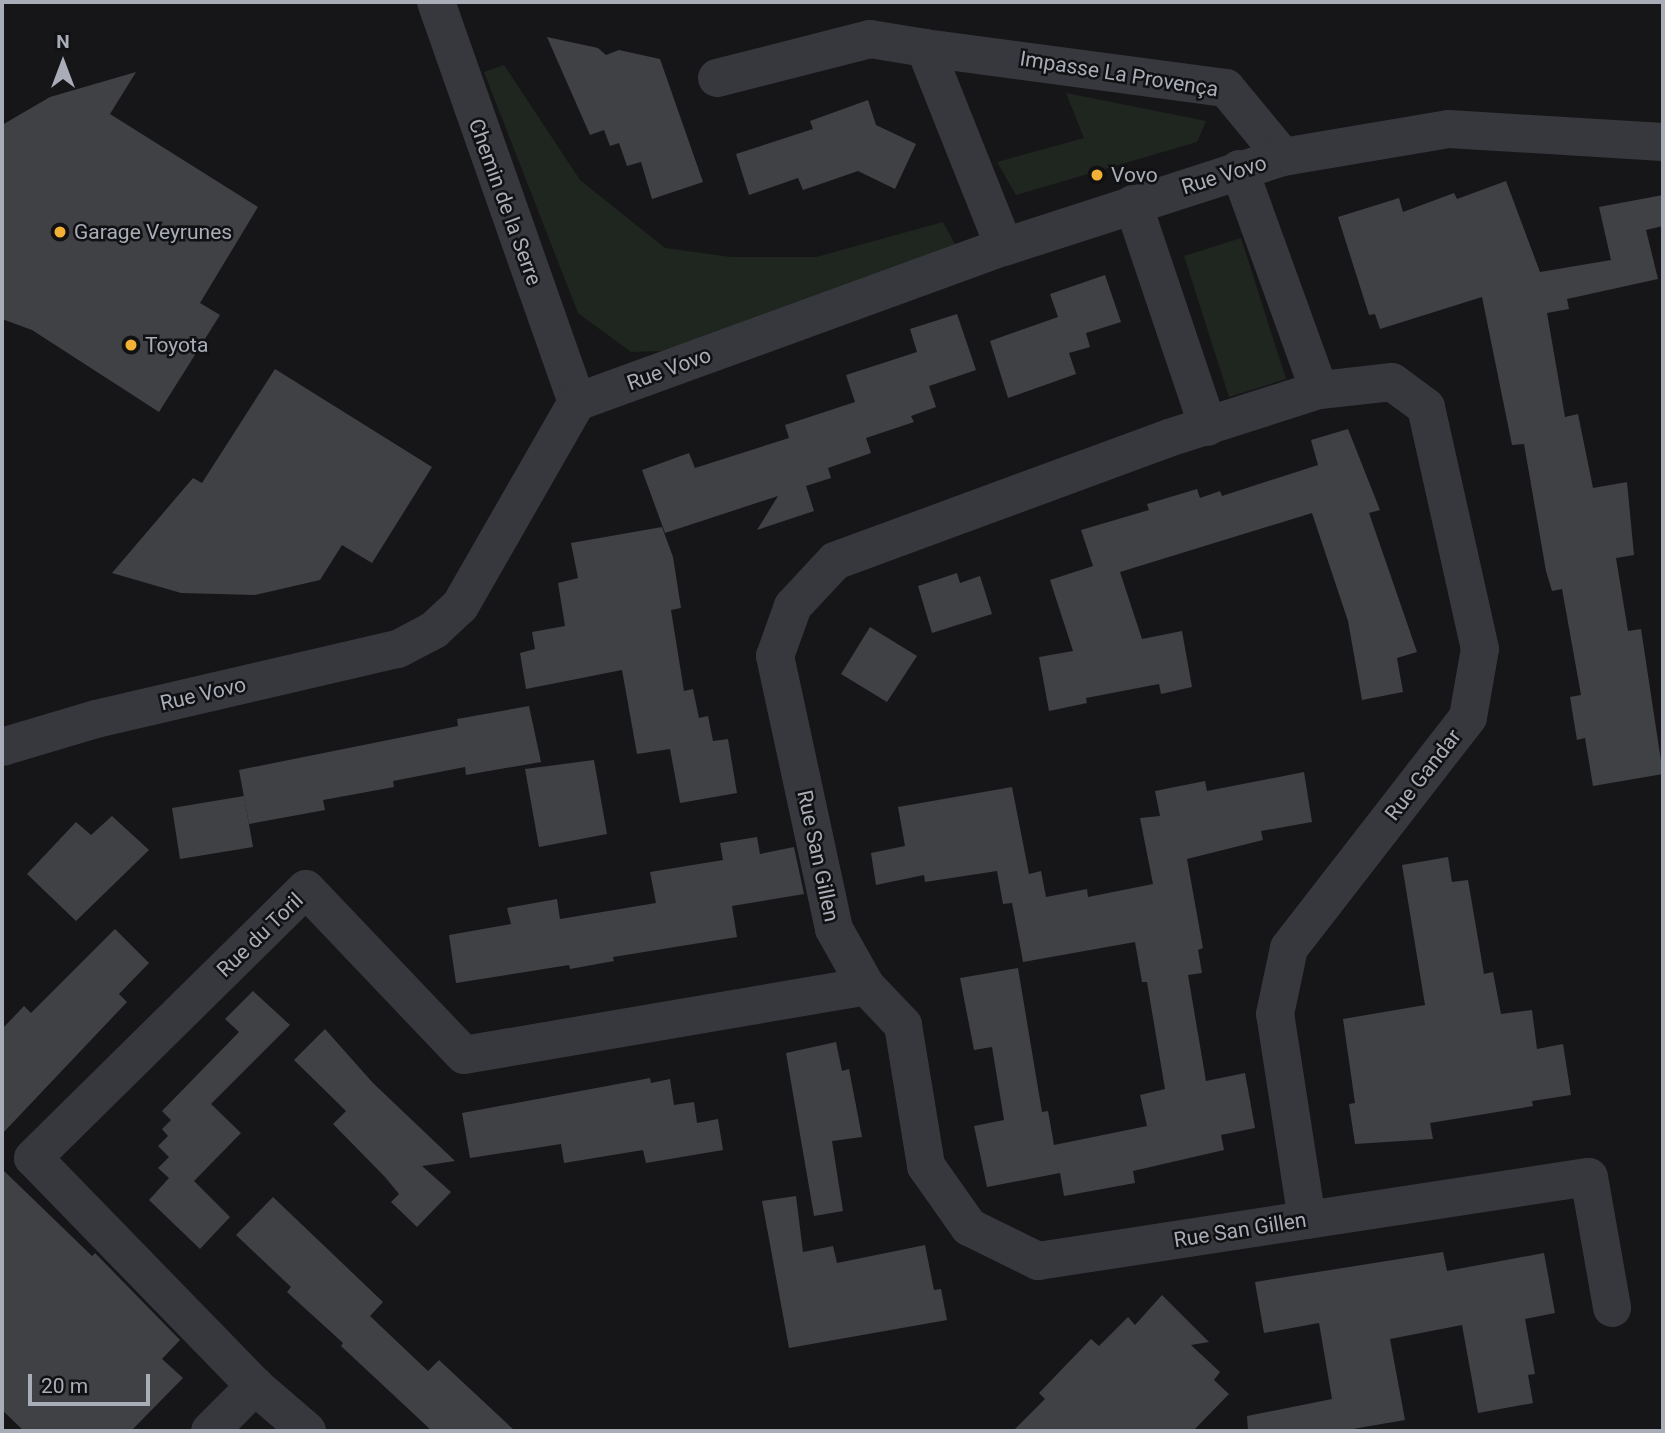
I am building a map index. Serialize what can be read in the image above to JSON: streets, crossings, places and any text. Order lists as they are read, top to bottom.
{
  "streets": {
    "street": [
      "Impasse La Provença",
      "Rue Vovo",
      "Chemin de la Serre",
      "Rue Gandar",
      "Rue San Gillen",
      "Rue du Toril"
    ]
  },
  "crossings": [
    ["Impasse La Provença", "Rue Vovo"],
    ["Rue Vovo", "Chemin de la Serre"],
    ["Rue Gandar", "Rue San Gillen"],
    ["Rue San Gillen", "Rue du Toril"]
  ],
  "places": ["Vovo", "Garage Veyrunes", "Toyota"],
  "scale_bar": "20 m",
  "north": "top"
}
